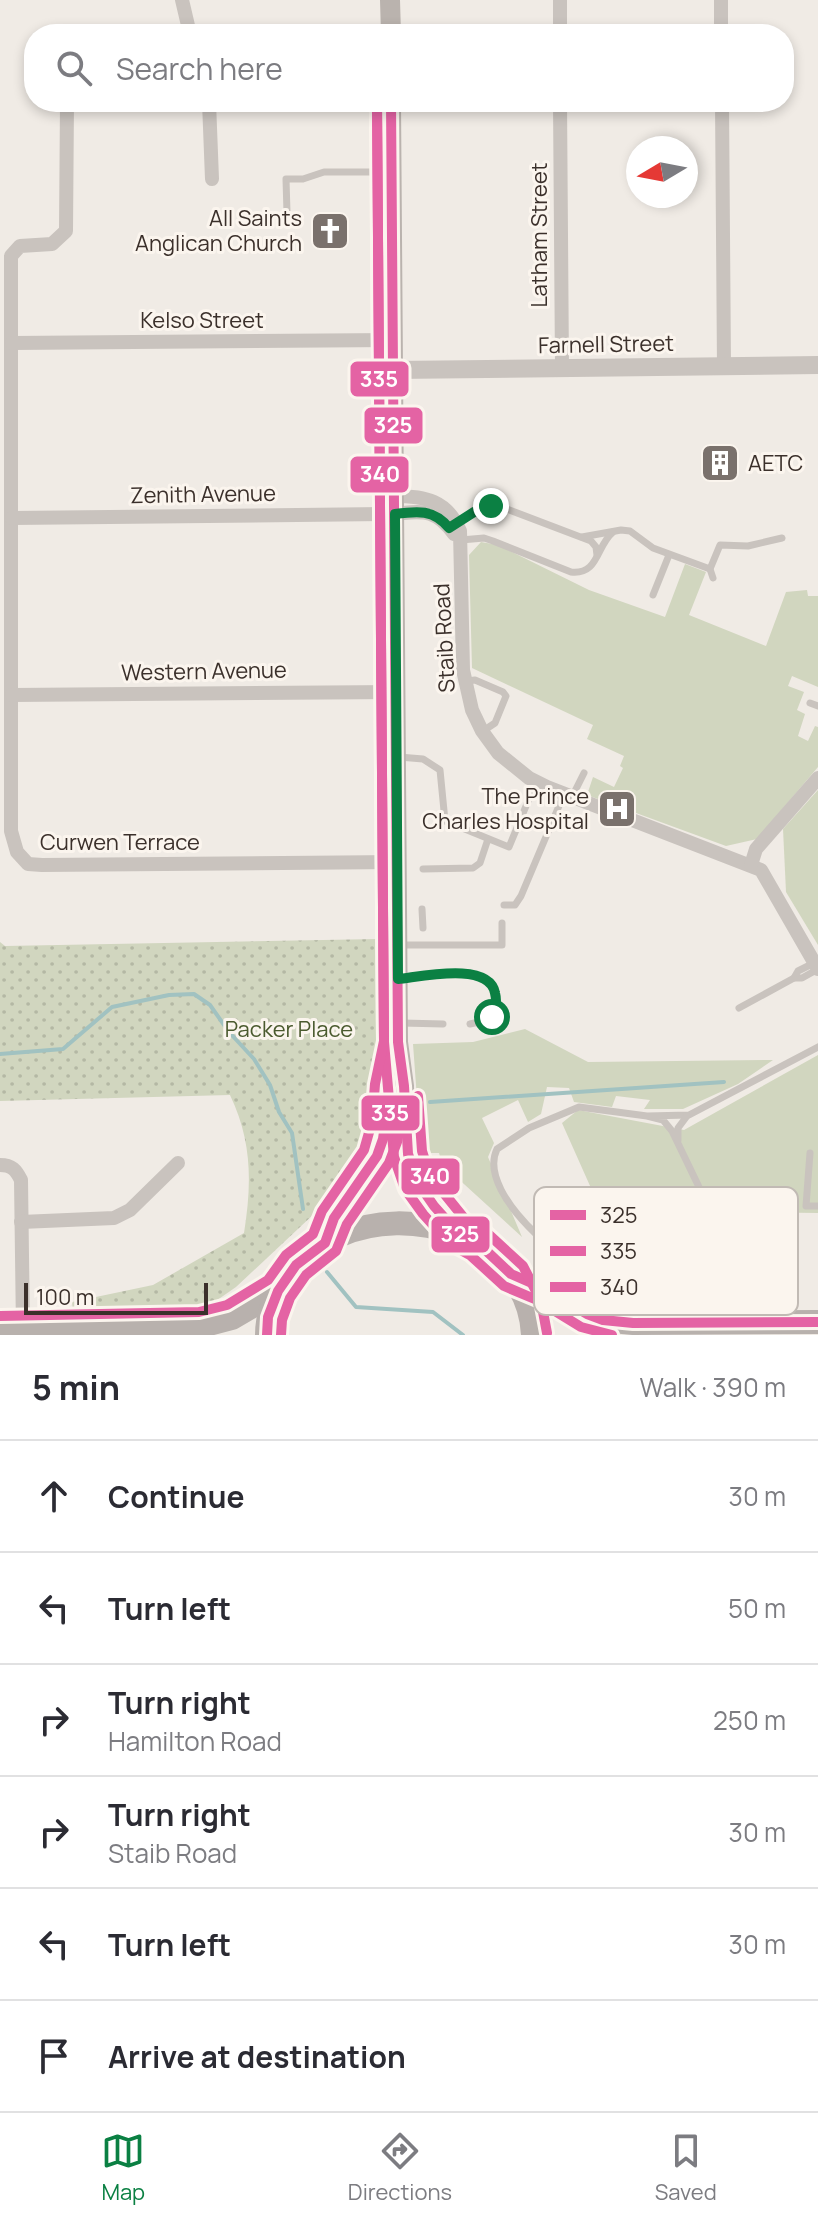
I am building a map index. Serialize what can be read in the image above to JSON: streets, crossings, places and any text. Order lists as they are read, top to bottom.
{
  "streets": {
    "street": [
      "Latham Street",
      "Kelso Street",
      "Farnell Street",
      "Zenith Avenue",
      "Staib Road",
      "Western Avenue",
      "Curwen Terrace"
    ]
  },
  "crossings": [
    ["Latham Street", "Farnell Street"],
    ["Kelso Street", "Curwen Terrace"],
    ["Zenith Avenue", "Curwen Terrace"],
    ["Western Avenue", "Curwen Terrace"]
  ],
  "parks": ["Packer Place"],
  "places": {
    "church": ["All Saints Anglican Church"],
    "building": ["AETC"],
    "hospital": ["The Prince Charles Hospital"]
  },
  "lines": ["transit line 325", "transit line 335", "transit line 340"],
  "legend": ["325", "335", "340"],
  "scale_bar": "100 m",
  "north": "left",
  "page": {
    "search": "Search here",
    "scale": "100 m",
    "heading": ["5 min", "Walk · 390 m"],
    "list": [
      ["Continue", "30 m"],
      ["Turn left", "50 m"],
      ["Turn right", "Hamilton Road", "250 m"],
      ["Turn right", "Staib Road", "30 m"],
      ["Turn left", "30 m"],
      "Arrive at destination"
    ],
    "nav": ["Map", "Directions", "Saved"]
  }
}
